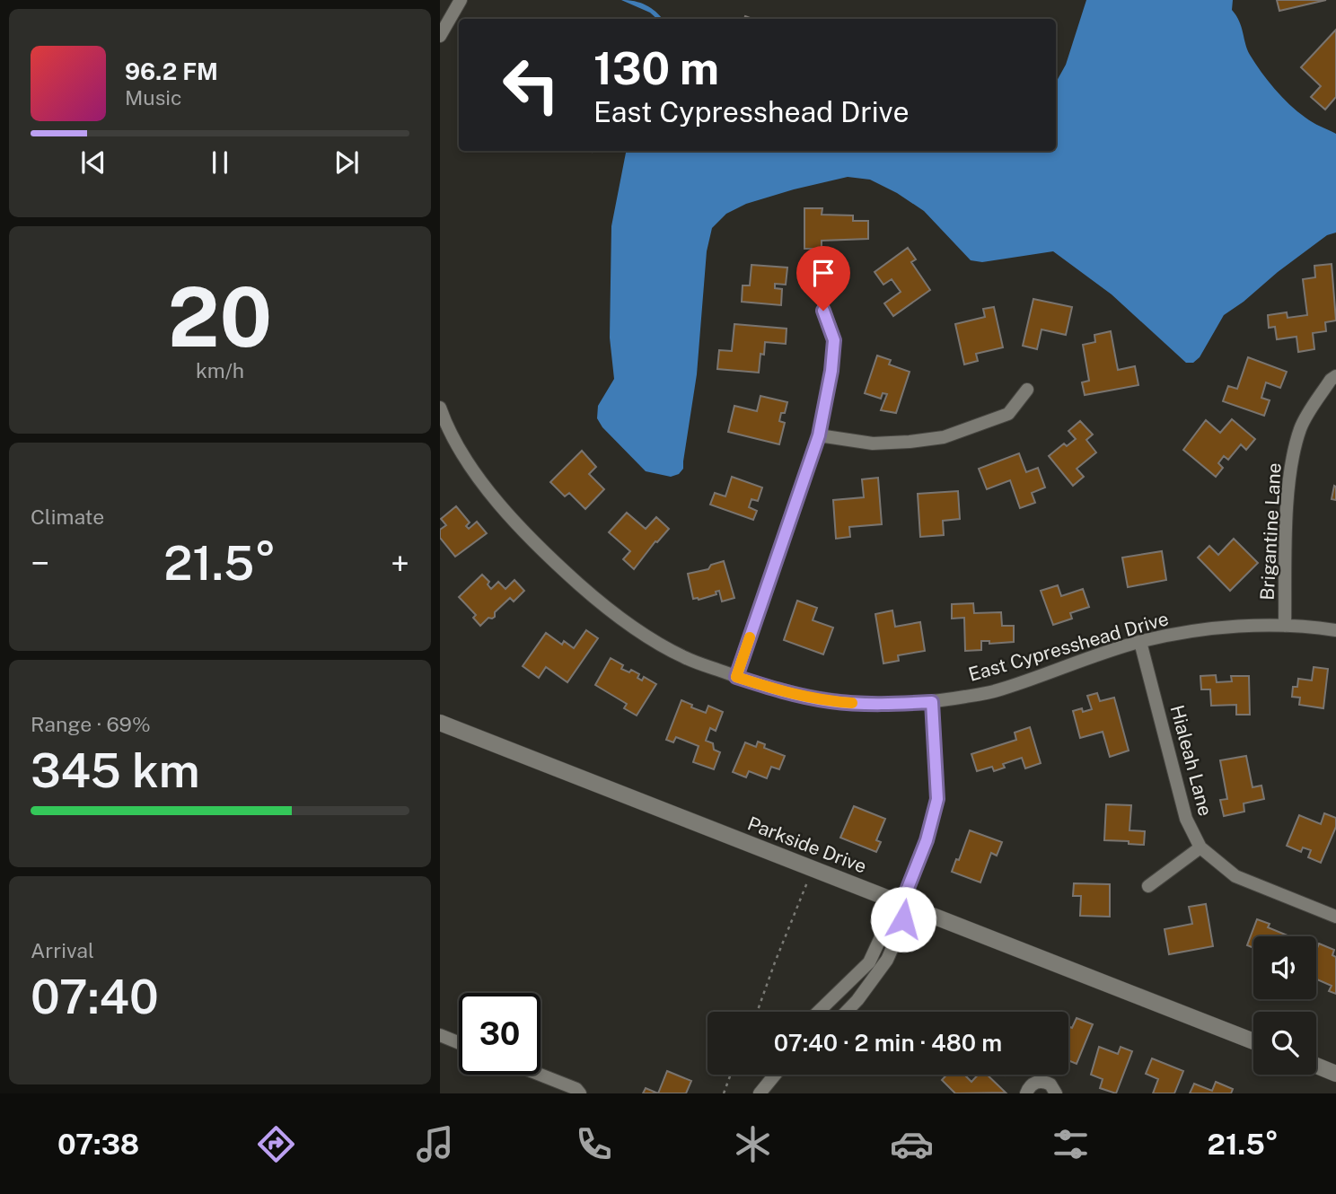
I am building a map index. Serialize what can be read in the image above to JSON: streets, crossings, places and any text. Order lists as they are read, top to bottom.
{
  "streets": {
    "street": [
      "Brigantine Lane",
      "East Cypresshead Drive",
      "Hialeah Lane",
      "Parkside Drive"
    ]
  },
  "crossings": [
    ["Brigantine Lane", "East Cypresshead Drive"],
    ["East Cypresshead Drive", "Hialeah Lane"]
  ],
  "page": {
    "turn": ["130 m", "East Cypresshead Drive"],
    "song": ["96.2 FM", "Music"],
    "tile": [
      ["20", "km/h"],
      "Climate",
      ["Range · 69%", "345 km"],
      ["Arrival", "07:40"]
    ],
    "heat": ["−", "21.5°", "+"],
    "limit": "30",
    "trip": "07:40 · 2 min · 480 m",
    "tabs": ["07:38", "21.5°"]
  }
}
